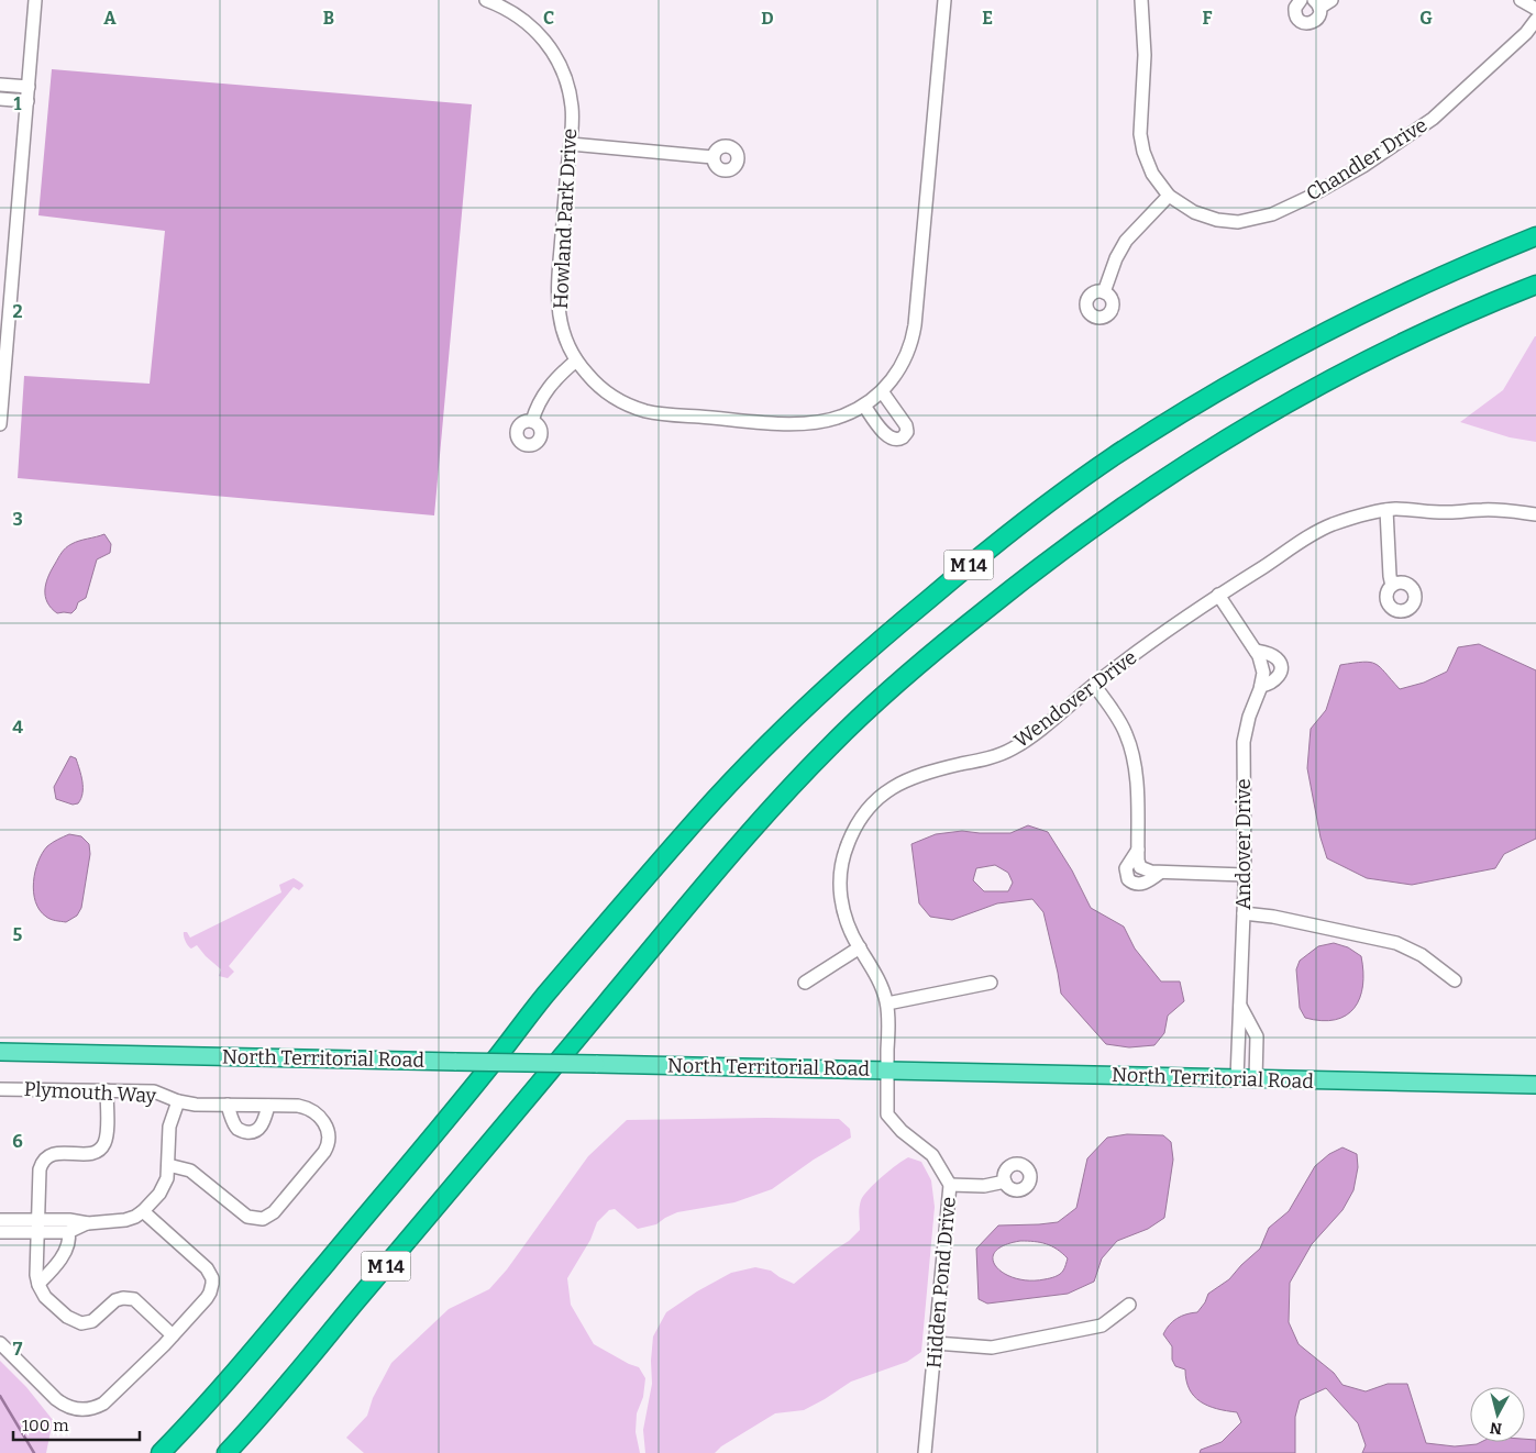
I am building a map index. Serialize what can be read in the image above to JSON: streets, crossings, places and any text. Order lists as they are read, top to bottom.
{
  "streets": {
    "highway": ["M 14"],
    "main road": ["North Territorial Road"],
    "street": [
      "Chandler Drive",
      "Howland Park Drive",
      "Wendover Drive",
      "Andover Drive",
      "Plymouth Way",
      "Hidden Pond Drive"
    ]
  },
  "crossings": [
    ["Wendover Drive", "Andover Drive"],
    ["Wendover Drive", "North Territorial Road"],
    ["Wendover Drive", "Hidden Pond Drive"],
    ["Andover Drive", "North Territorial Road"],
    ["North Territorial Road", "Hidden Pond Drive"]
  ],
  "scale_bar": "100 m",
  "north": "bottom",
  "grid": {
    "columns": [
      "A",
      "B",
      "C",
      "D",
      "E",
      "F",
      "G"
    ],
    "rows": [
      "1",
      "2",
      "3",
      "4",
      "5",
      "6",
      "7"
    ]
  }
}
